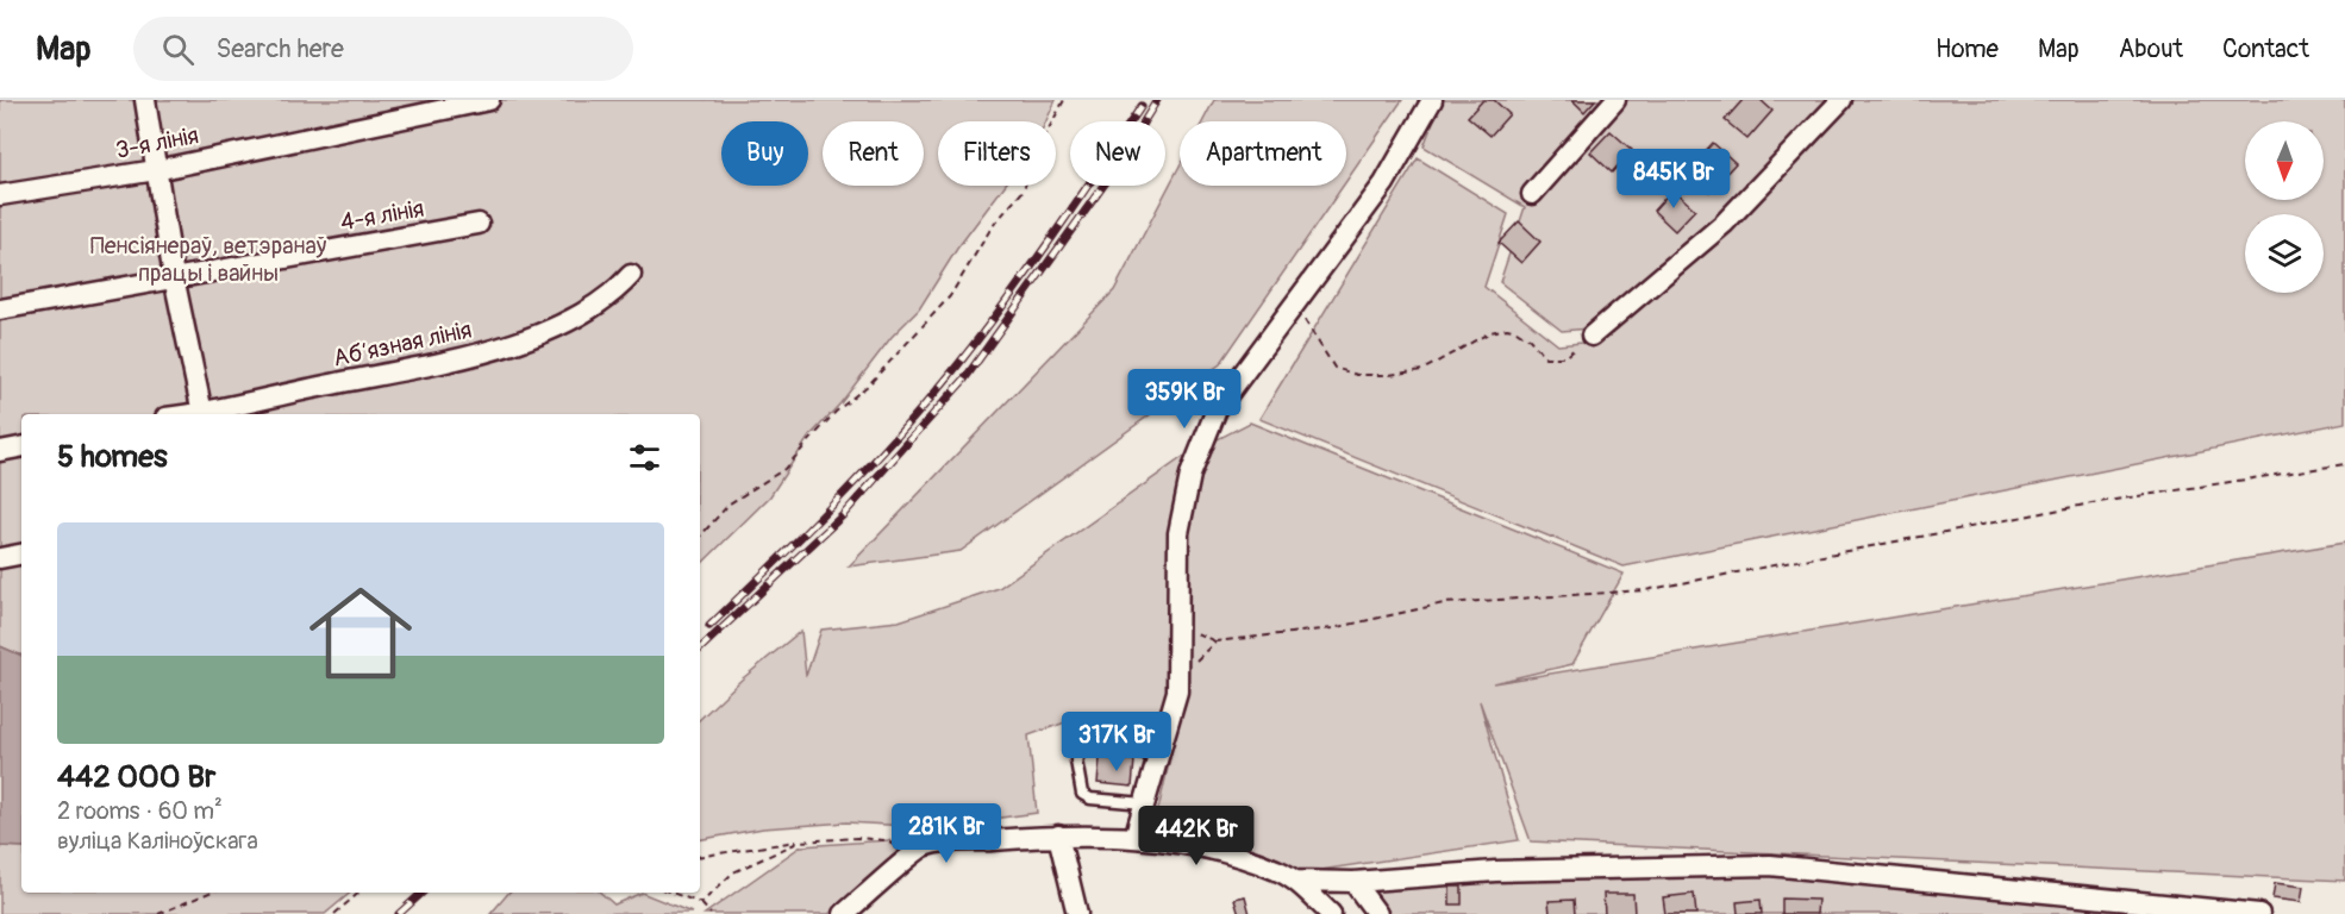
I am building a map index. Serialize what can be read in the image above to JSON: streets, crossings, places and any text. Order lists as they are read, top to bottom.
{
  "streets": {
    "street": ["3-я лінія", "4-я лінія", "Абʼязная лінія"]
  },
  "parks": ["Пенсіянераў, ветэранаў працы і вайны"],
  "north": "bottom",
  "page": {
    "header": "Map",
    "search": "Search here",
    "nav": [
      "Home",
      "Map",
      "About",
      "Contact"
    ],
    "chip": [
      "Buy",
      "Rent",
      "Filters",
      "New",
      "Apartment"
    ],
    "price": [
      "845K Br",
      "359K Br",
      "317K Br",
      "281K Br",
      "442K Br"
    ],
    "heading": "5 homes",
    "list": [
      {
        "name": "442 000 Br",
        "note": "2 rooms · 60 m² · вуліца Каліноўскага"
      }
    ]
  }
}
